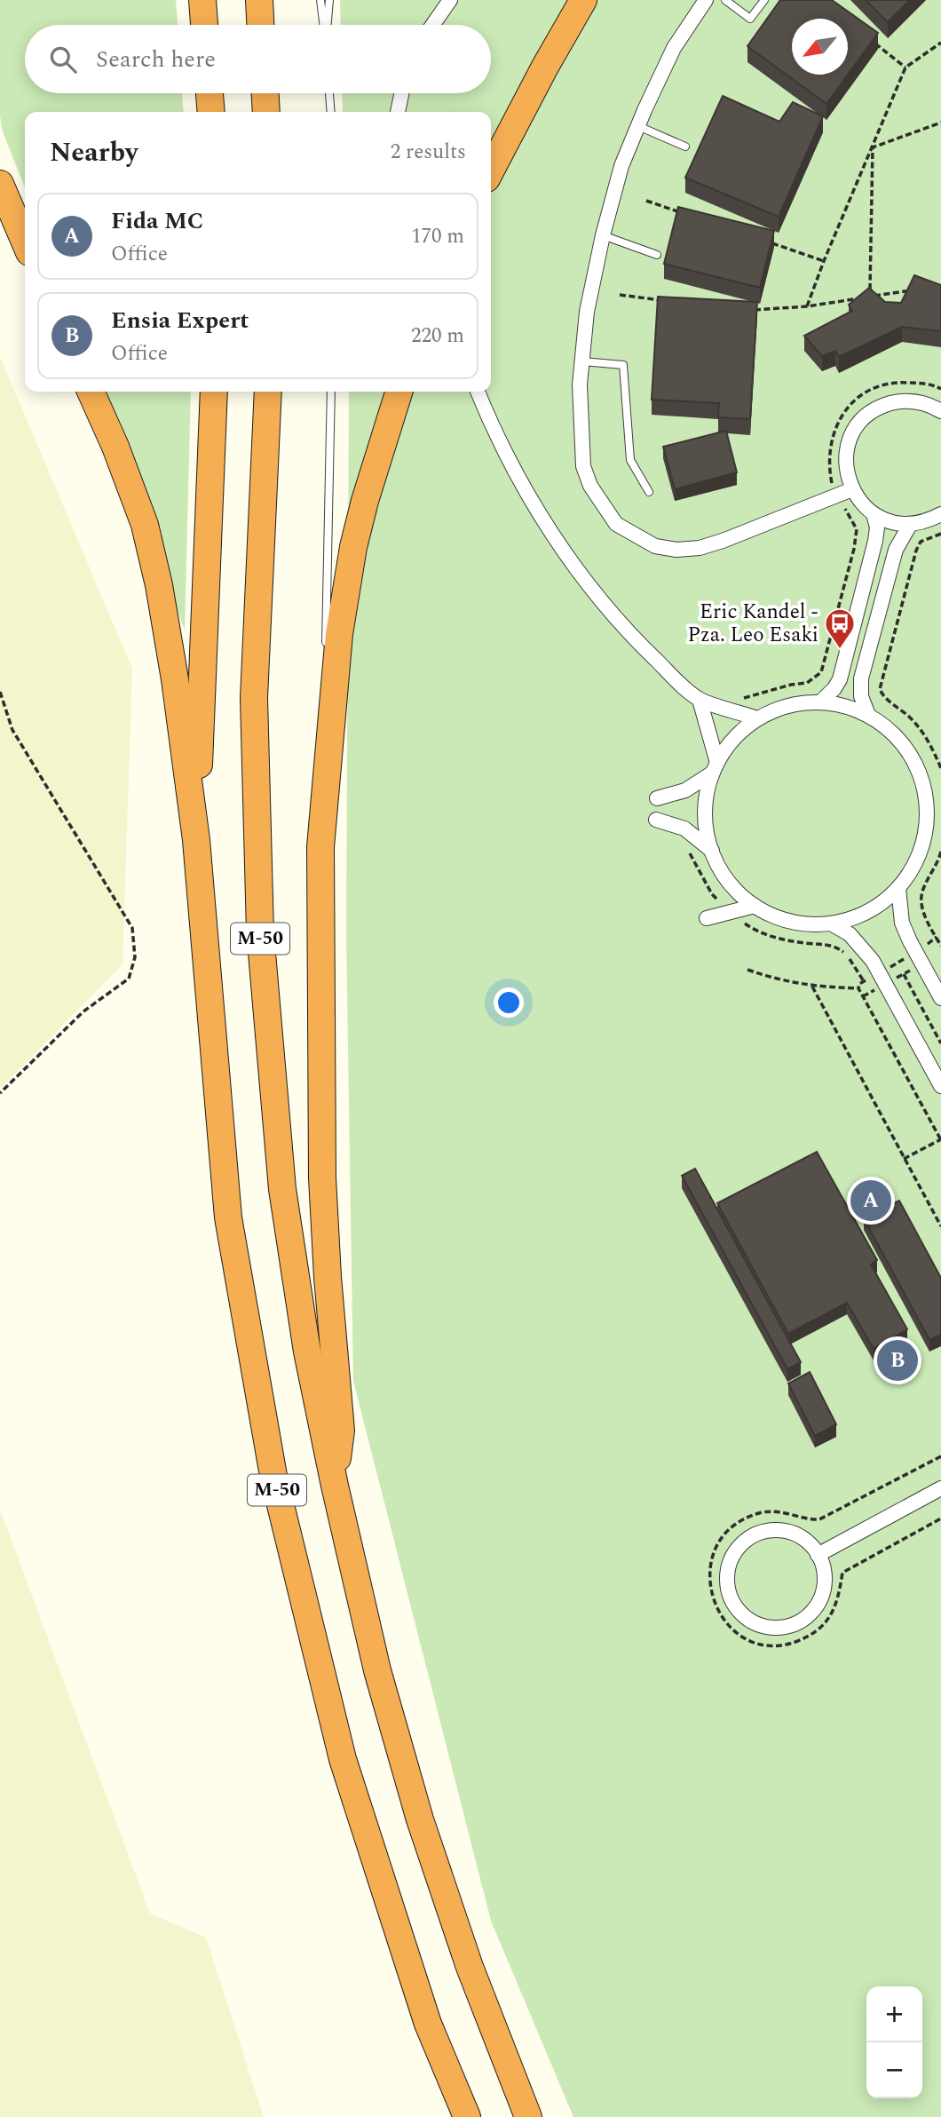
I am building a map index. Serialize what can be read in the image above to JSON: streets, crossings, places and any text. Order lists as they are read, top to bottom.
{
  "streets": {
    "highway": ["M-50"]
  },
  "places": {
    "bus stop": ["Eric Kandel - Pza. Leo Esaki"]
  },
  "north": "bottom left",
  "page": {
    "search": "Search here",
    "heading": ["Nearby", "2 results"],
    "list": [
      {
        "mark": "A",
        "name": "Fida MC",
        "note": "Office",
        "value": "170 m"
      },
      {
        "mark": "B",
        "name": "Ensia Expert",
        "note": "Office",
        "value": "220 m"
      }
    ],
    "pins": ["A", "B"],
    "map_buttons": ["+", "−"]
  }
}
